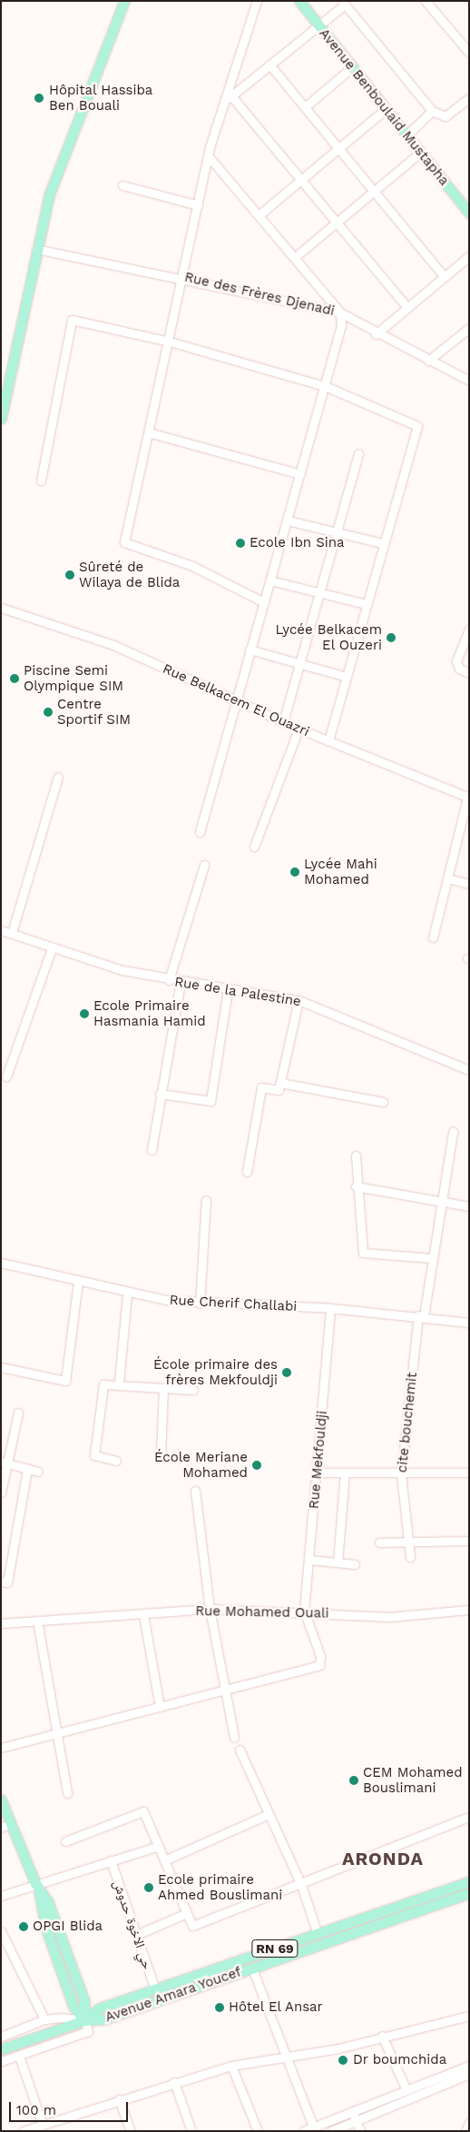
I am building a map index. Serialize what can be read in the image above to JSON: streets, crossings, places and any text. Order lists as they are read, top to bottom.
{
  "streets": {
    "main road": ["Avenue Benboulaid Mustapha", "RN 69", "Avenue Amara Youcef"],
    "street": [
      "Rue des Frères Djenadi",
      "Rue Belkacem El Ouazri",
      "Rue de la Palestine",
      "Rue Cherif Challabi",
      "cite bouchemit",
      "Rue Mekfouldji",
      "Rue Mohamed Ouali",
      "حي الاخوة حدوش"
    ]
  },
  "crossings": [
    ["Rue Cherif Challabi", "cite bouchemit"],
    ["Rue Cherif Challabi", "Rue Mekfouldji"],
    ["Rue Mekfouldji", "Rue Mohamed Ouali"],
    ["حي الاخوة حدوش", "Avenue Amara Youcef"],
    ["RN 69", "Avenue Amara Youcef"]
  ],
  "districts": ["ARONDA"],
  "places": [
    "Hôpital Hassiba Ben Bouali",
    "Ecole Ibn Sina",
    "Sûreté de Wilaya de Blida",
    "Lycée Belkacem El Ouzeri",
    "Piscine Semi Olympique SIM",
    "Centre Sportif SIM",
    "Lycée Mahi Mohamed",
    "Ecole Primaire Hasmania Hamid",
    "École primaire des frères Mekfouldji",
    "École Meriane Mohamed",
    "CEM Mohamed Bouslimani",
    "Ecole primaire Ahmed Bouslimani",
    "OPGI Blida",
    "Hôtel El Ansar",
    "Dr boumchida"
  ],
  "scale_bar": "100 m"
}
